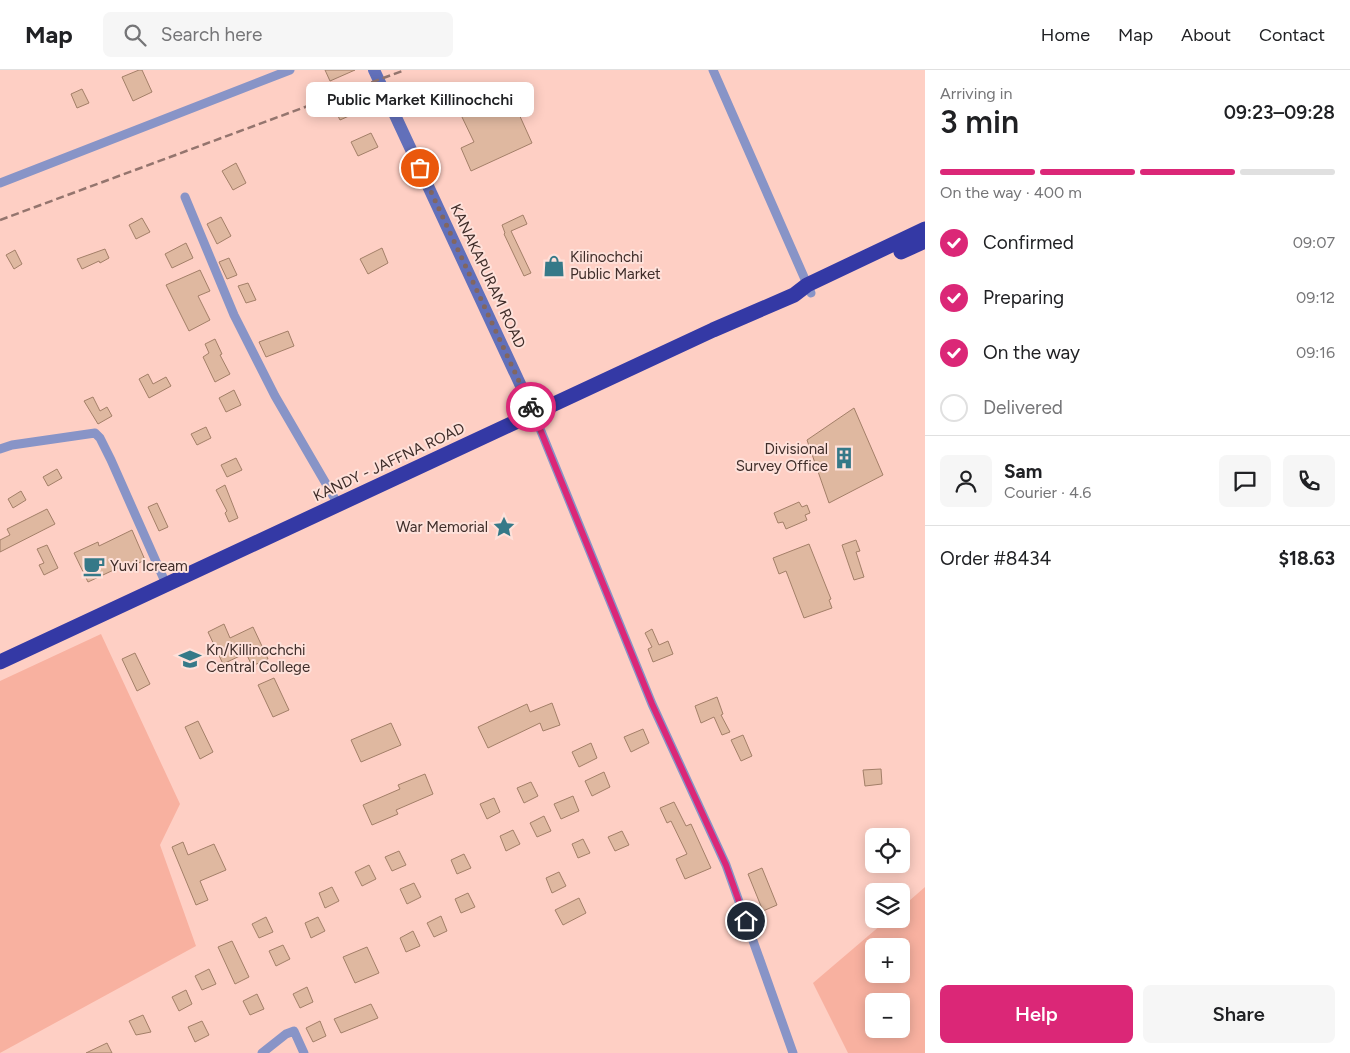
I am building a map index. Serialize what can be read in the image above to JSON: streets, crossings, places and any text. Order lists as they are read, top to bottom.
{
  "streets": {
    "highway": ["KANDY - JAFFNA ROAD"],
    "street": ["KANAKAPURAM ROAD"]
  },
  "crossings": [
    ["KANAKAPURAM ROAD", "KANDY - JAFFNA ROAD"]
  ],
  "places": {
    "other": ["Public Market Killinochchi"],
    "shop": ["Kilinochchi Public Market"],
    "building": ["Divisional Survey Office"],
    "place": ["War Memorial"],
    "cafe": ["Yuvi Icream"],
    "school or university": ["Kn/Killinochchi Central College"]
  },
  "page": {
    "header": "Map",
    "search": "Search here",
    "nav": [
      "Home",
      "Map",
      "About",
      "Contact"
    ],
    "heading": ["3 min", "Arriving in", "09:23–09:28"],
    "panel": [
      "Sam",
      "Courier · 4.6",
      "Order #8434",
      "$18.63"
    ],
    "bubble": "Public Market Killinochchi",
    "bar": "On the way · 400 m",
    "list": [
      ["Confirmed", "09:07"],
      ["Preparing", "09:12"],
      ["On the way", "09:16"],
      "Delivered"
    ],
    "map_buttons": ["+", "−"],
    "buttons": ["Help", "Share"]
  }
}
